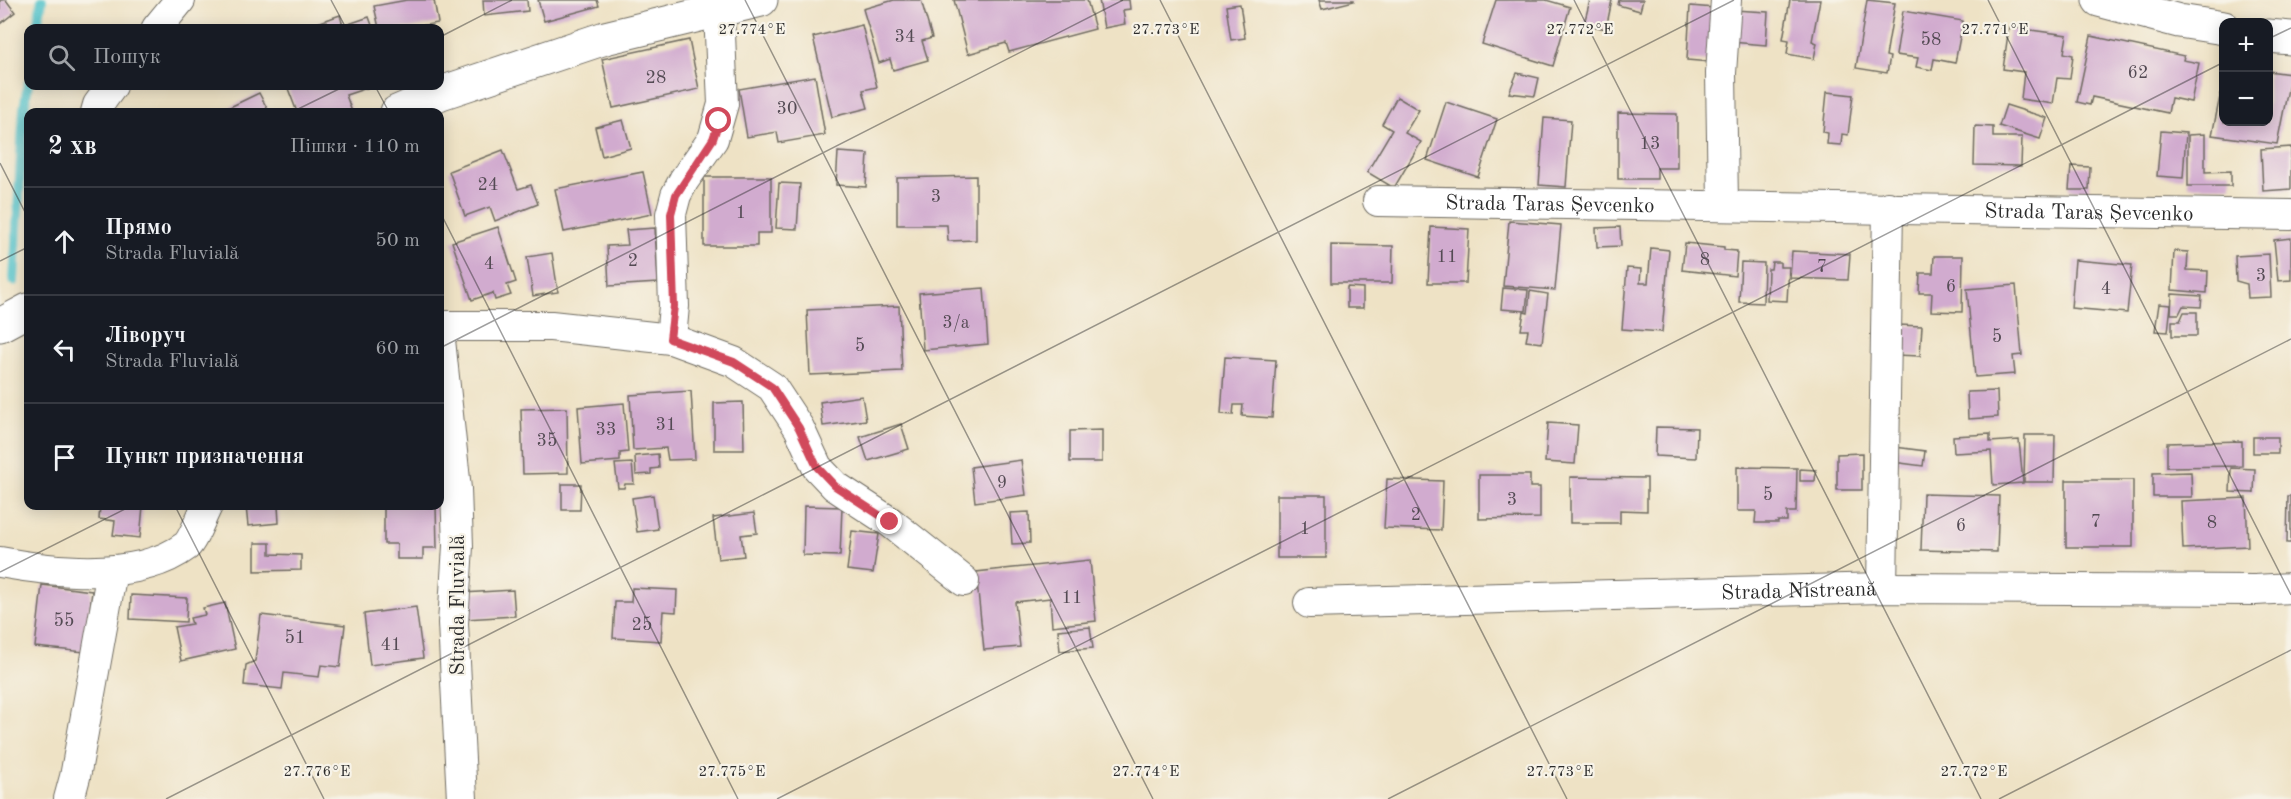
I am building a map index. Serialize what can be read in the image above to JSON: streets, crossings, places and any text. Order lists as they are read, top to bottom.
{
  "streets": {
    "street": ["Strada Taras Șevcenko", "Strada Nistreană", "Strada Fluvială"]
  },
  "house_numbers": [
    "34",
    "58",
    "62",
    "28",
    "30",
    "13",
    "24",
    "3",
    "1",
    "11",
    "8",
    "2",
    "4",
    "7",
    "3",
    "6",
    "4",
    "3/a",
    "5",
    "5",
    "31",
    "33",
    "35",
    "9",
    "5",
    "3",
    "2",
    "7",
    "8",
    "6",
    "1",
    "11",
    "55",
    "25",
    "51",
    "41"
  ],
  "page": {
    "map_buttons": ["+", "−"],
    "search": "Пошук",
    "heading": ["2 хв", "Пішки · 110 m"],
    "list": [
      ["Прямо", "Strada Fluvială", "50 m"],
      ["Ліворуч", "Strada Fluvială", "60 m"],
      "Пункт призначення"
    ]
  },
  "coordinates": [
    "27.774°E",
    "27.773°E",
    "27.772°E",
    "27.771°E",
    "27.776°E",
    "27.775°E"
  ]
}
